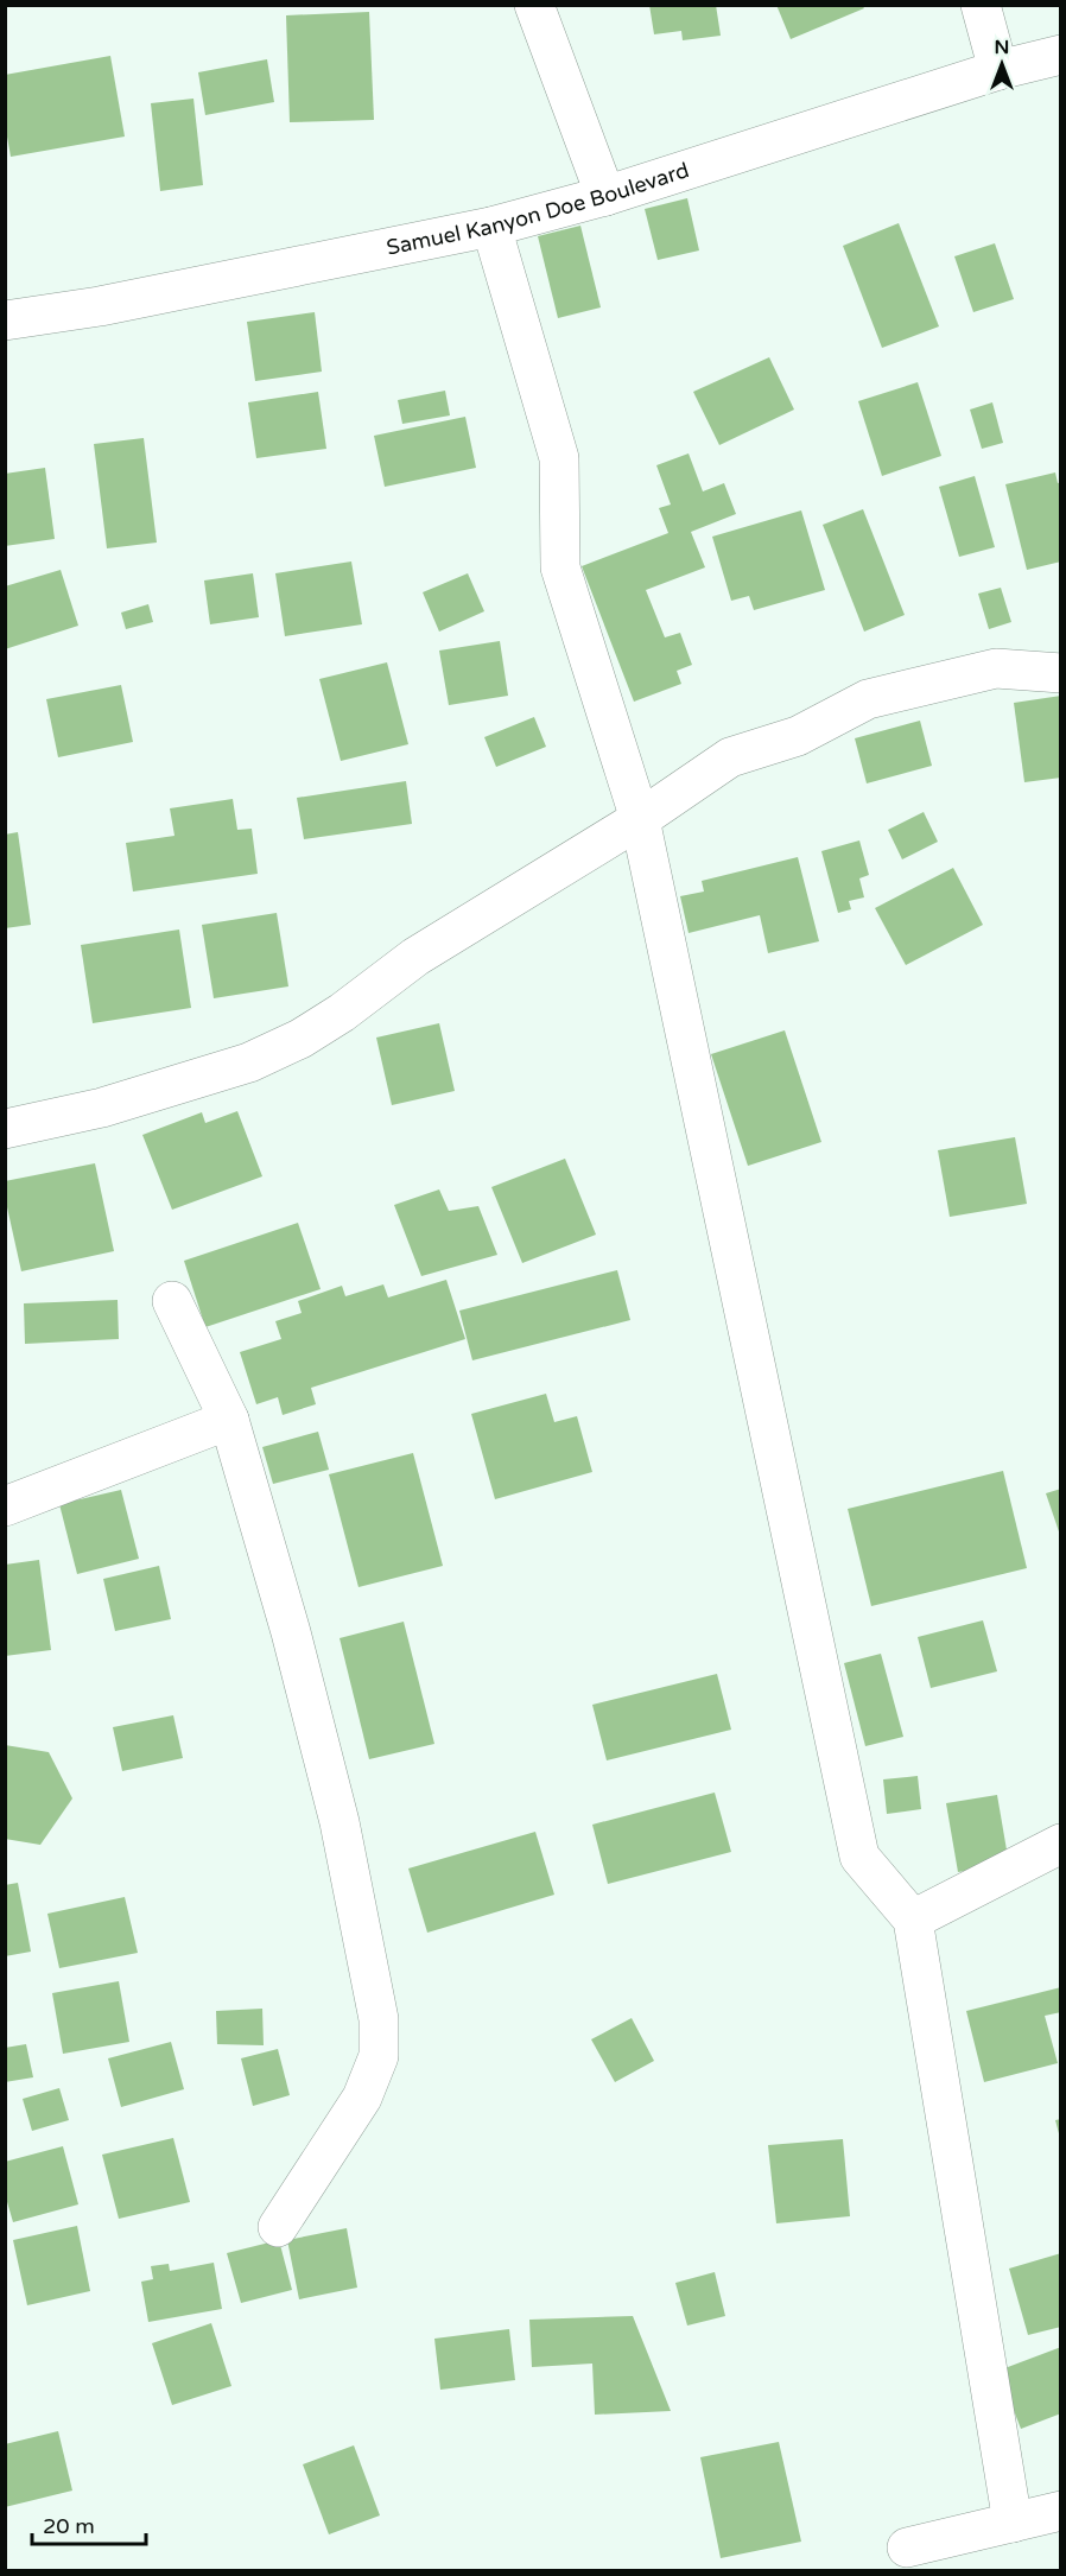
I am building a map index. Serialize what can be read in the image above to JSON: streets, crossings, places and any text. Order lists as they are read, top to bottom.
{
  "streets": {
    "street": ["Samuel Kanyon Doe Boulevard"]
  },
  "scale_bar": "20 m",
  "north": "top"
}
